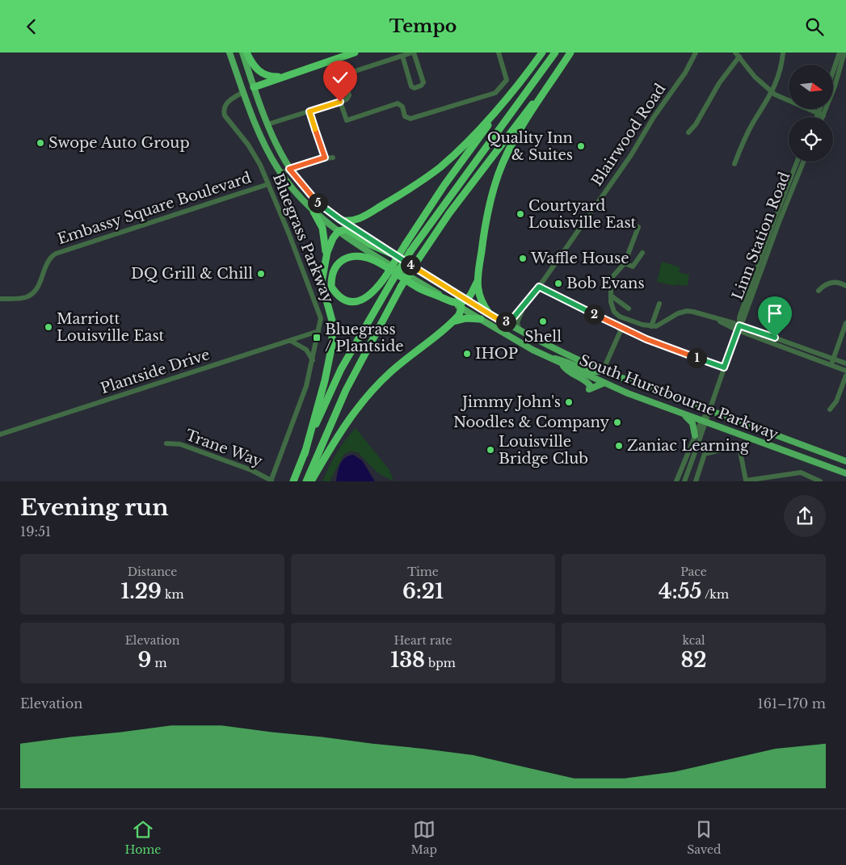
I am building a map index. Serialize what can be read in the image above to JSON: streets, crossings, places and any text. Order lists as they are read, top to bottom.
{
  "streets": {
    "main road": ["South Hurstbourne Parkway"],
    "street": [
      "Blairwood Road",
      "Embassy Square Boulevard",
      "Linn Station Road",
      "Bluegrass Parkway",
      "Plantside Drive",
      "Trane Way"
    ]
  },
  "crossings": [
    ["Blairwood Road", "South Hurstbourne Parkway"],
    ["Embassy Square Boulevard", "Bluegrass Parkway"],
    ["Linn Station Road", "South Hurstbourne Parkway"],
    ["Bluegrass Parkway", "Plantside Drive"],
    ["Bluegrass Parkway", "Trane Way"]
  ],
  "places": {
    "other": [
      "Swope Auto Group",
      "Quality Inn & Suites",
      "Courtyard Louisville East",
      "Waffle House",
      "DQ Grill & Chill",
      "Bob Evans",
      "Shell",
      "Marriott Louisville East",
      "IHOP",
      "Jimmy John's",
      "Noodles & Company",
      "Zaniac Learning",
      "Louisville Bridge Club"
    ],
    "transit": ["Bluegrass / Plantside"]
  },
  "north": "right",
  "page": {
    "header": "Tempo",
    "pins": [
      "5",
      "4",
      "2",
      "3",
      "1"
    ],
    "heading": ["Evening run", "19:51"],
    "stats": [
      ["Distance", "1.29 km"],
      ["Time", "6:21"],
      ["Pace", "4:55 /km"],
      ["Elevation", "9 m"],
      ["Heart rate", "138 bpm"],
      ["kcal", "82"]
    ],
    "chart": ["Elevation", "161–170 m"],
    "tabs": ["Home", "Map", "Saved"]
  }
}
